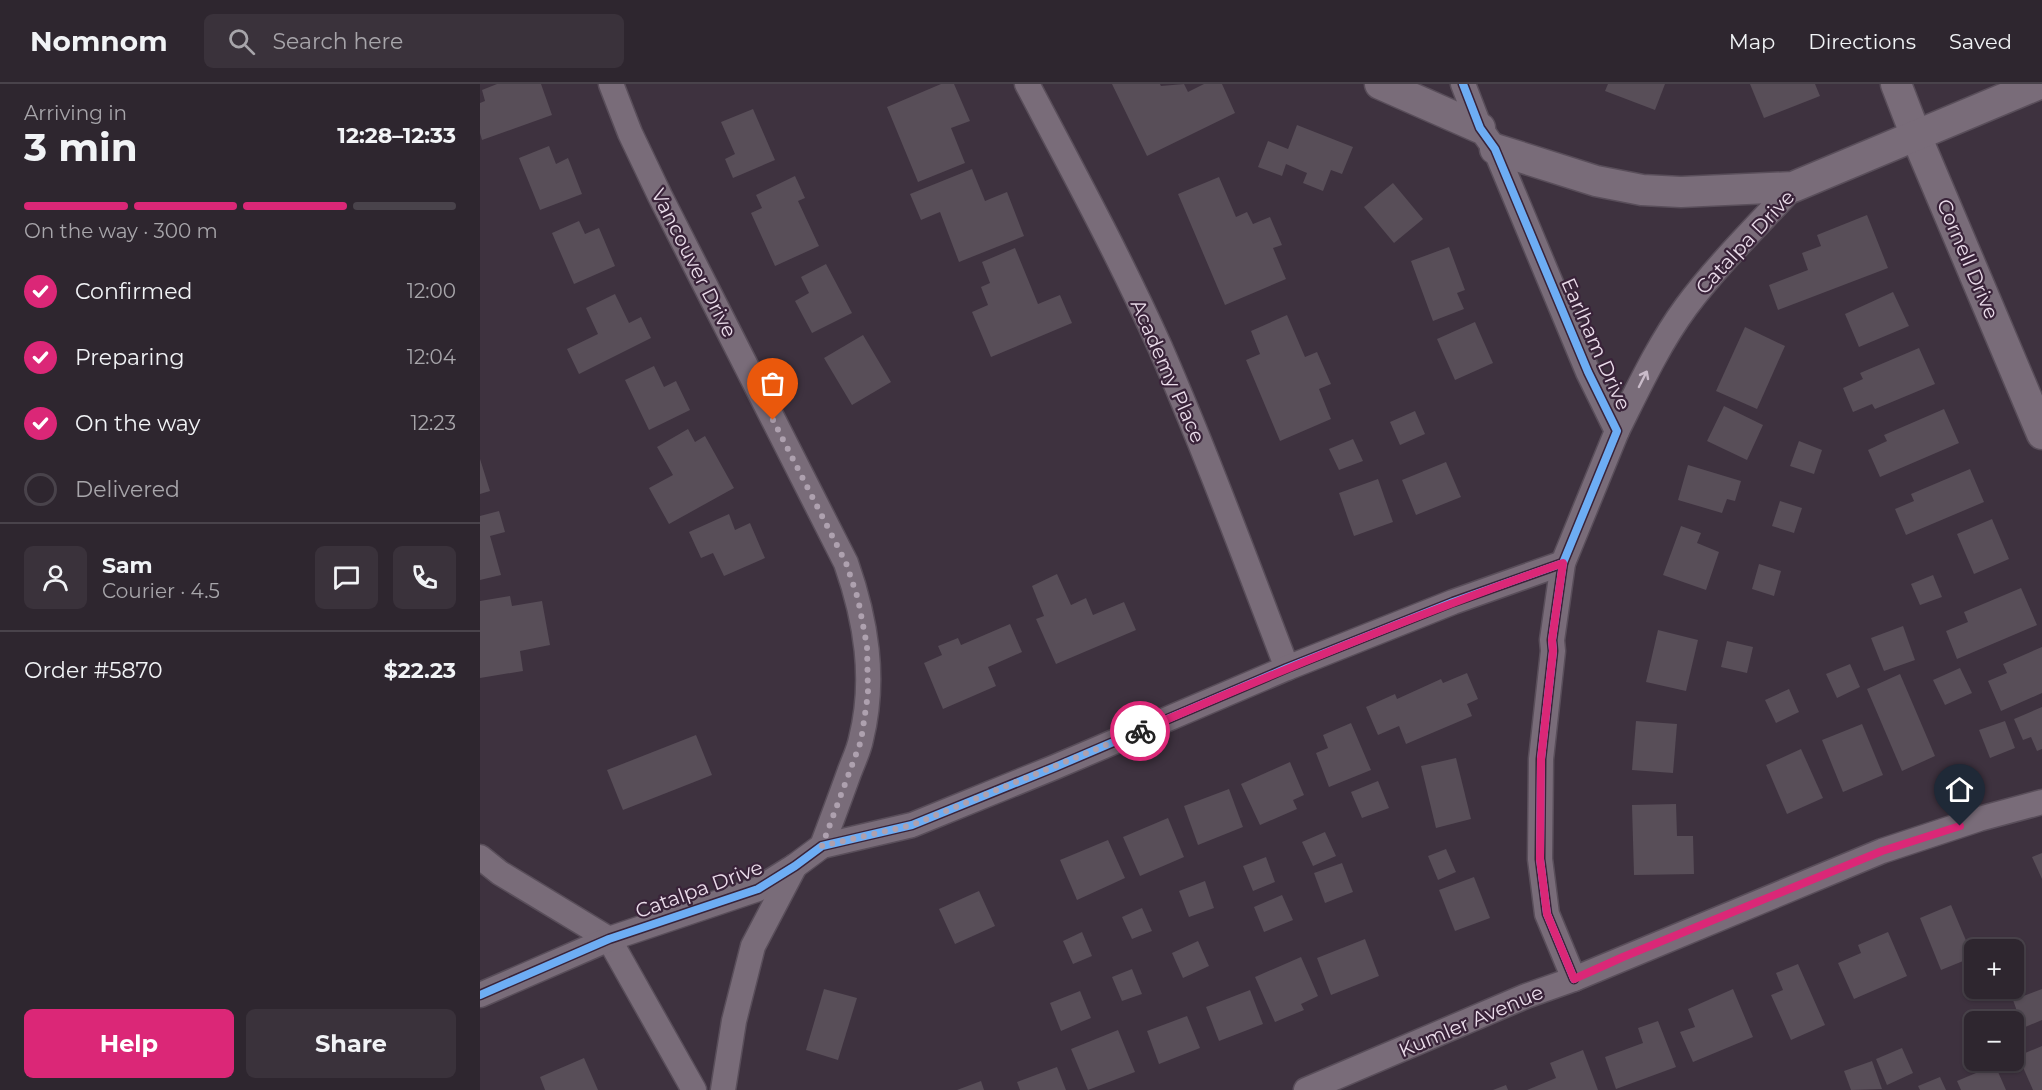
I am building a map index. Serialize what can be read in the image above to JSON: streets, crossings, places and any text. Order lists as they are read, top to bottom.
{
  "streets": {
    "street": [
      "Catalpa Drive",
      "Cornell Drive",
      "Vancouver Drive",
      "Earlham Drive",
      "Academy Place",
      "Kumler Avenue"
    ]
  },
  "crossings": [
    ["Catalpa Drive", "Cornell Drive"],
    ["Catalpa Drive", "Vancouver Drive"],
    ["Catalpa Drive", "Earlham Drive"],
    ["Catalpa Drive", "Academy Place"],
    ["Earlham Drive", "Kumler Avenue"]
  ],
  "page": {
    "header": "Nomnom",
    "search": "Search here",
    "nav": ["Map", "Directions", "Saved"],
    "heading": ["3 min", "Arriving in", "12:28–12:33"],
    "panel": [
      "Sam",
      "Courier · 4.5",
      "Order #5870",
      "$22.23"
    ],
    "bar": "On the way · 300 m",
    "list": [
      ["Confirmed", "12:00"],
      ["Preparing", "12:04"],
      ["On the way", "12:23"],
      "Delivered"
    ],
    "map_buttons": ["+", "−"],
    "buttons": ["Help", "Share"]
  }
}
